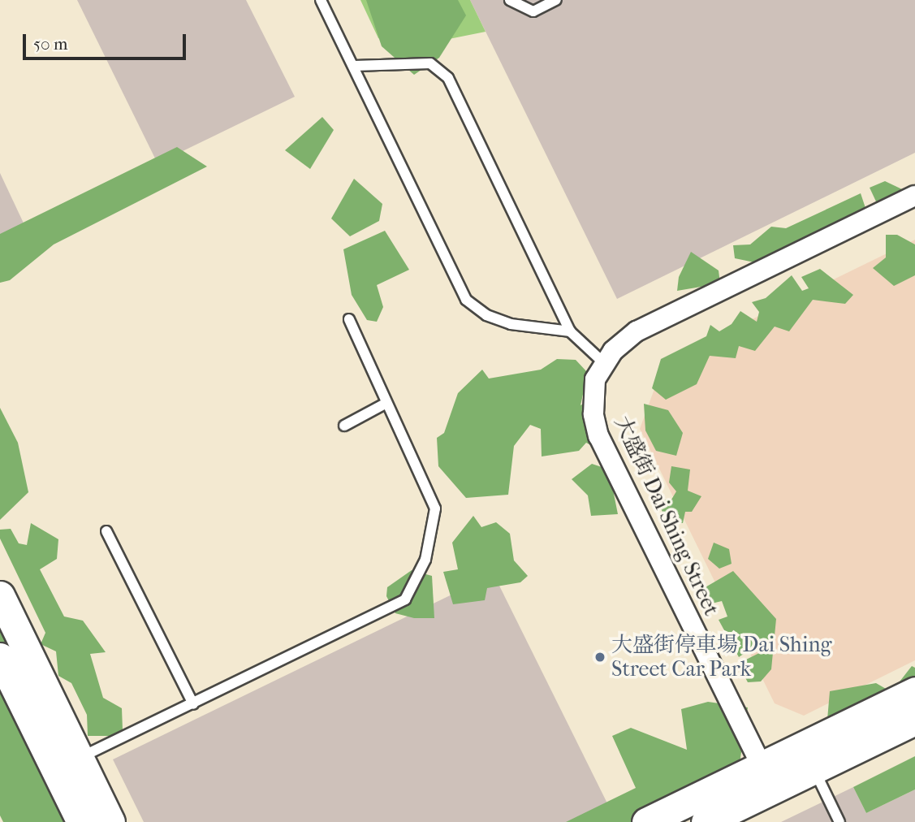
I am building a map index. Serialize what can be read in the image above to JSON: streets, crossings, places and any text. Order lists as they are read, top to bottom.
{
  "streets": {
    "street": ["大盛街 Dai Shing Street"]
  },
  "places": ["大盛街停車場 Dai Shing Street Car Park"],
  "scale_bar": "50 m"
}
